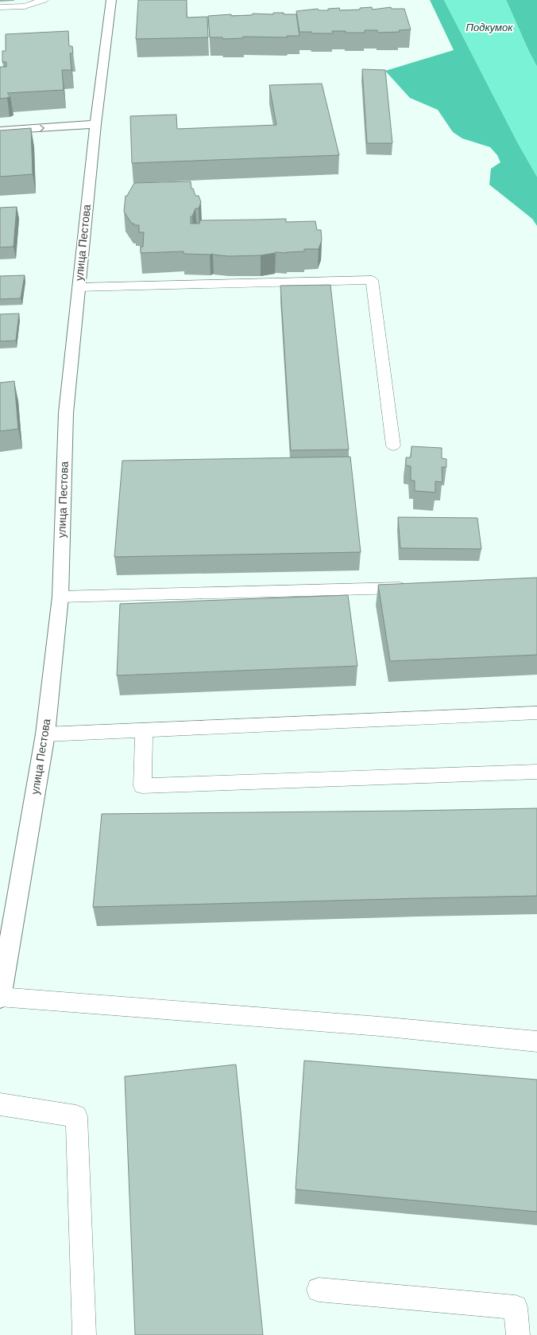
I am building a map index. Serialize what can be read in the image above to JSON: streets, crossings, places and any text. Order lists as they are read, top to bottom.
{
  "streets": {
    "street": ["улица Пестова"]
  },
  "water": ["Подкумок"]
}
